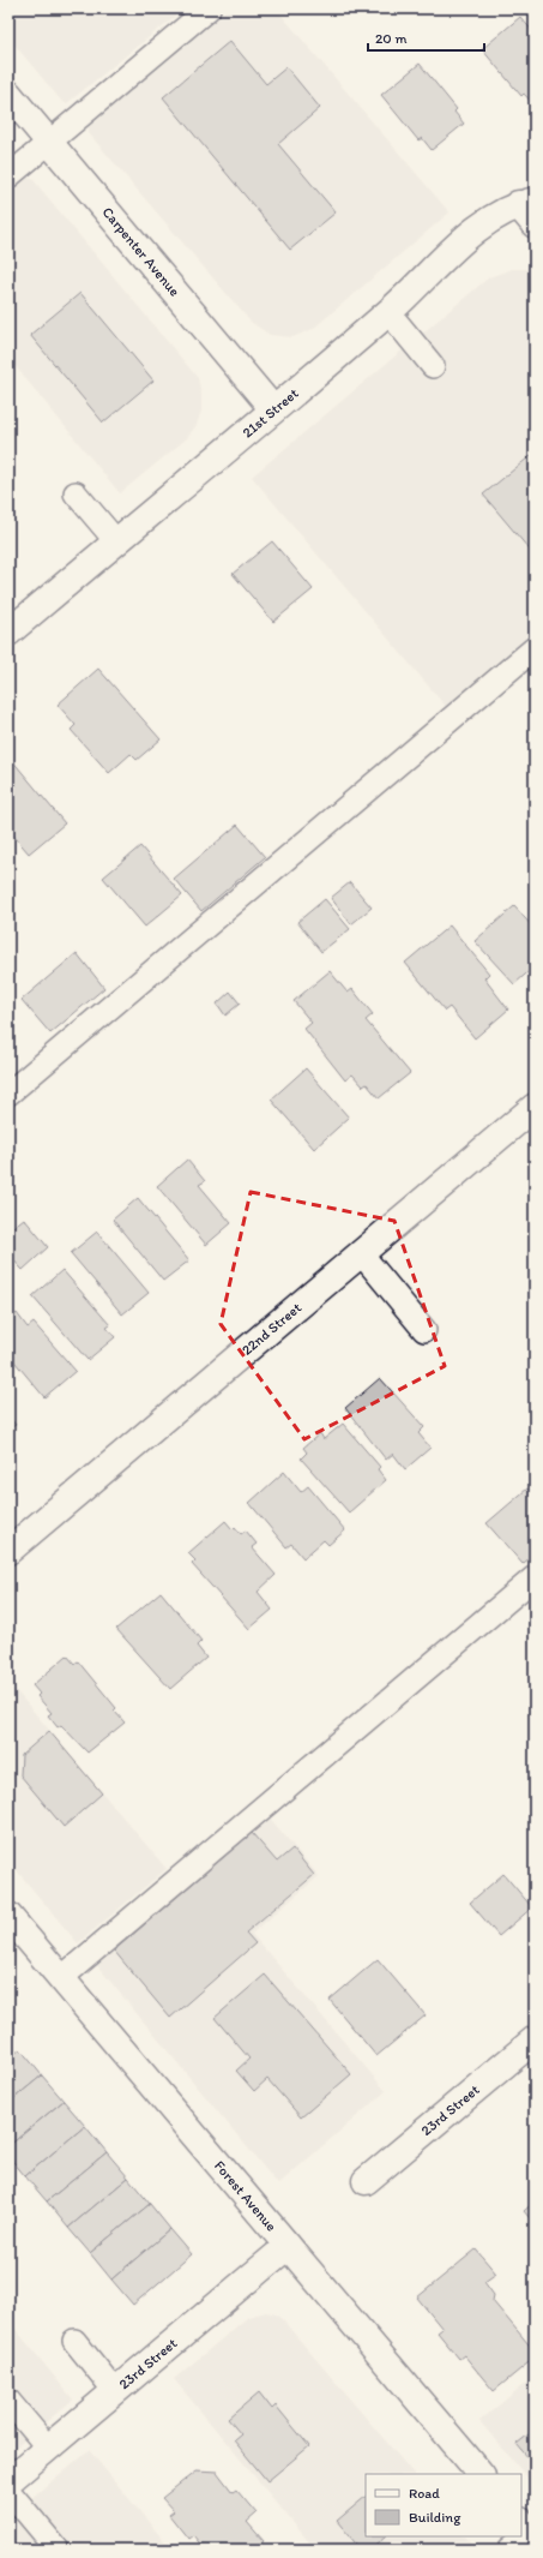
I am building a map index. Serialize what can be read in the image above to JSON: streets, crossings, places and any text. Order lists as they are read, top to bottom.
{
  "streets": {
    "street": [
      "Carpenter Avenue",
      "21st Street",
      "22nd Street",
      "23rd Street",
      "Forest Avenue"
    ]
  },
  "crossings": [
    ["Carpenter Avenue", "21st Street"],
    ["23rd Street", "Forest Avenue"]
  ],
  "legend": ["Road", "Building"],
  "scale_bar": "20 m"
}
